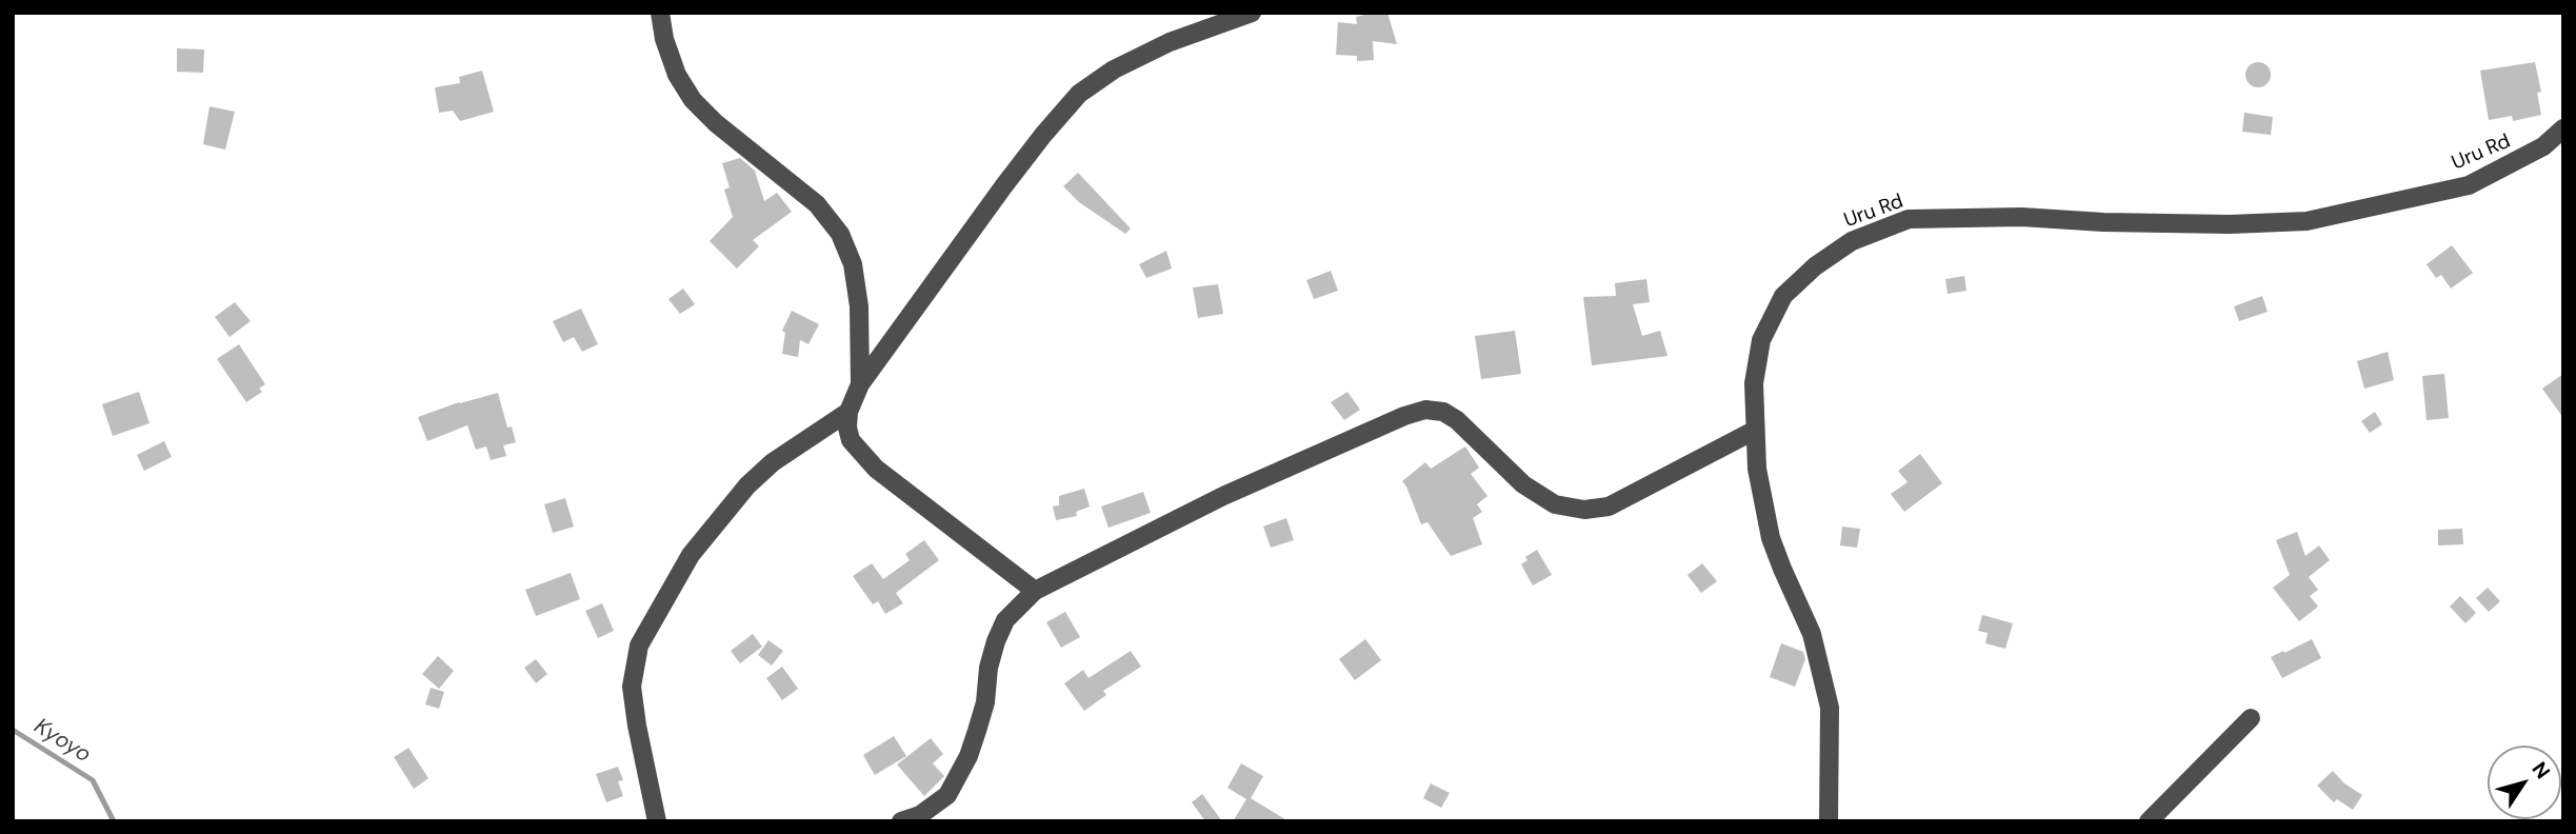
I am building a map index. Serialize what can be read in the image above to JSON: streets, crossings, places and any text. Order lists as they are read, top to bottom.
{
  "streets": {
    "street": ["Uru Rd"]
  },
  "water": ["Kyoyo"],
  "north": "top right"
}
